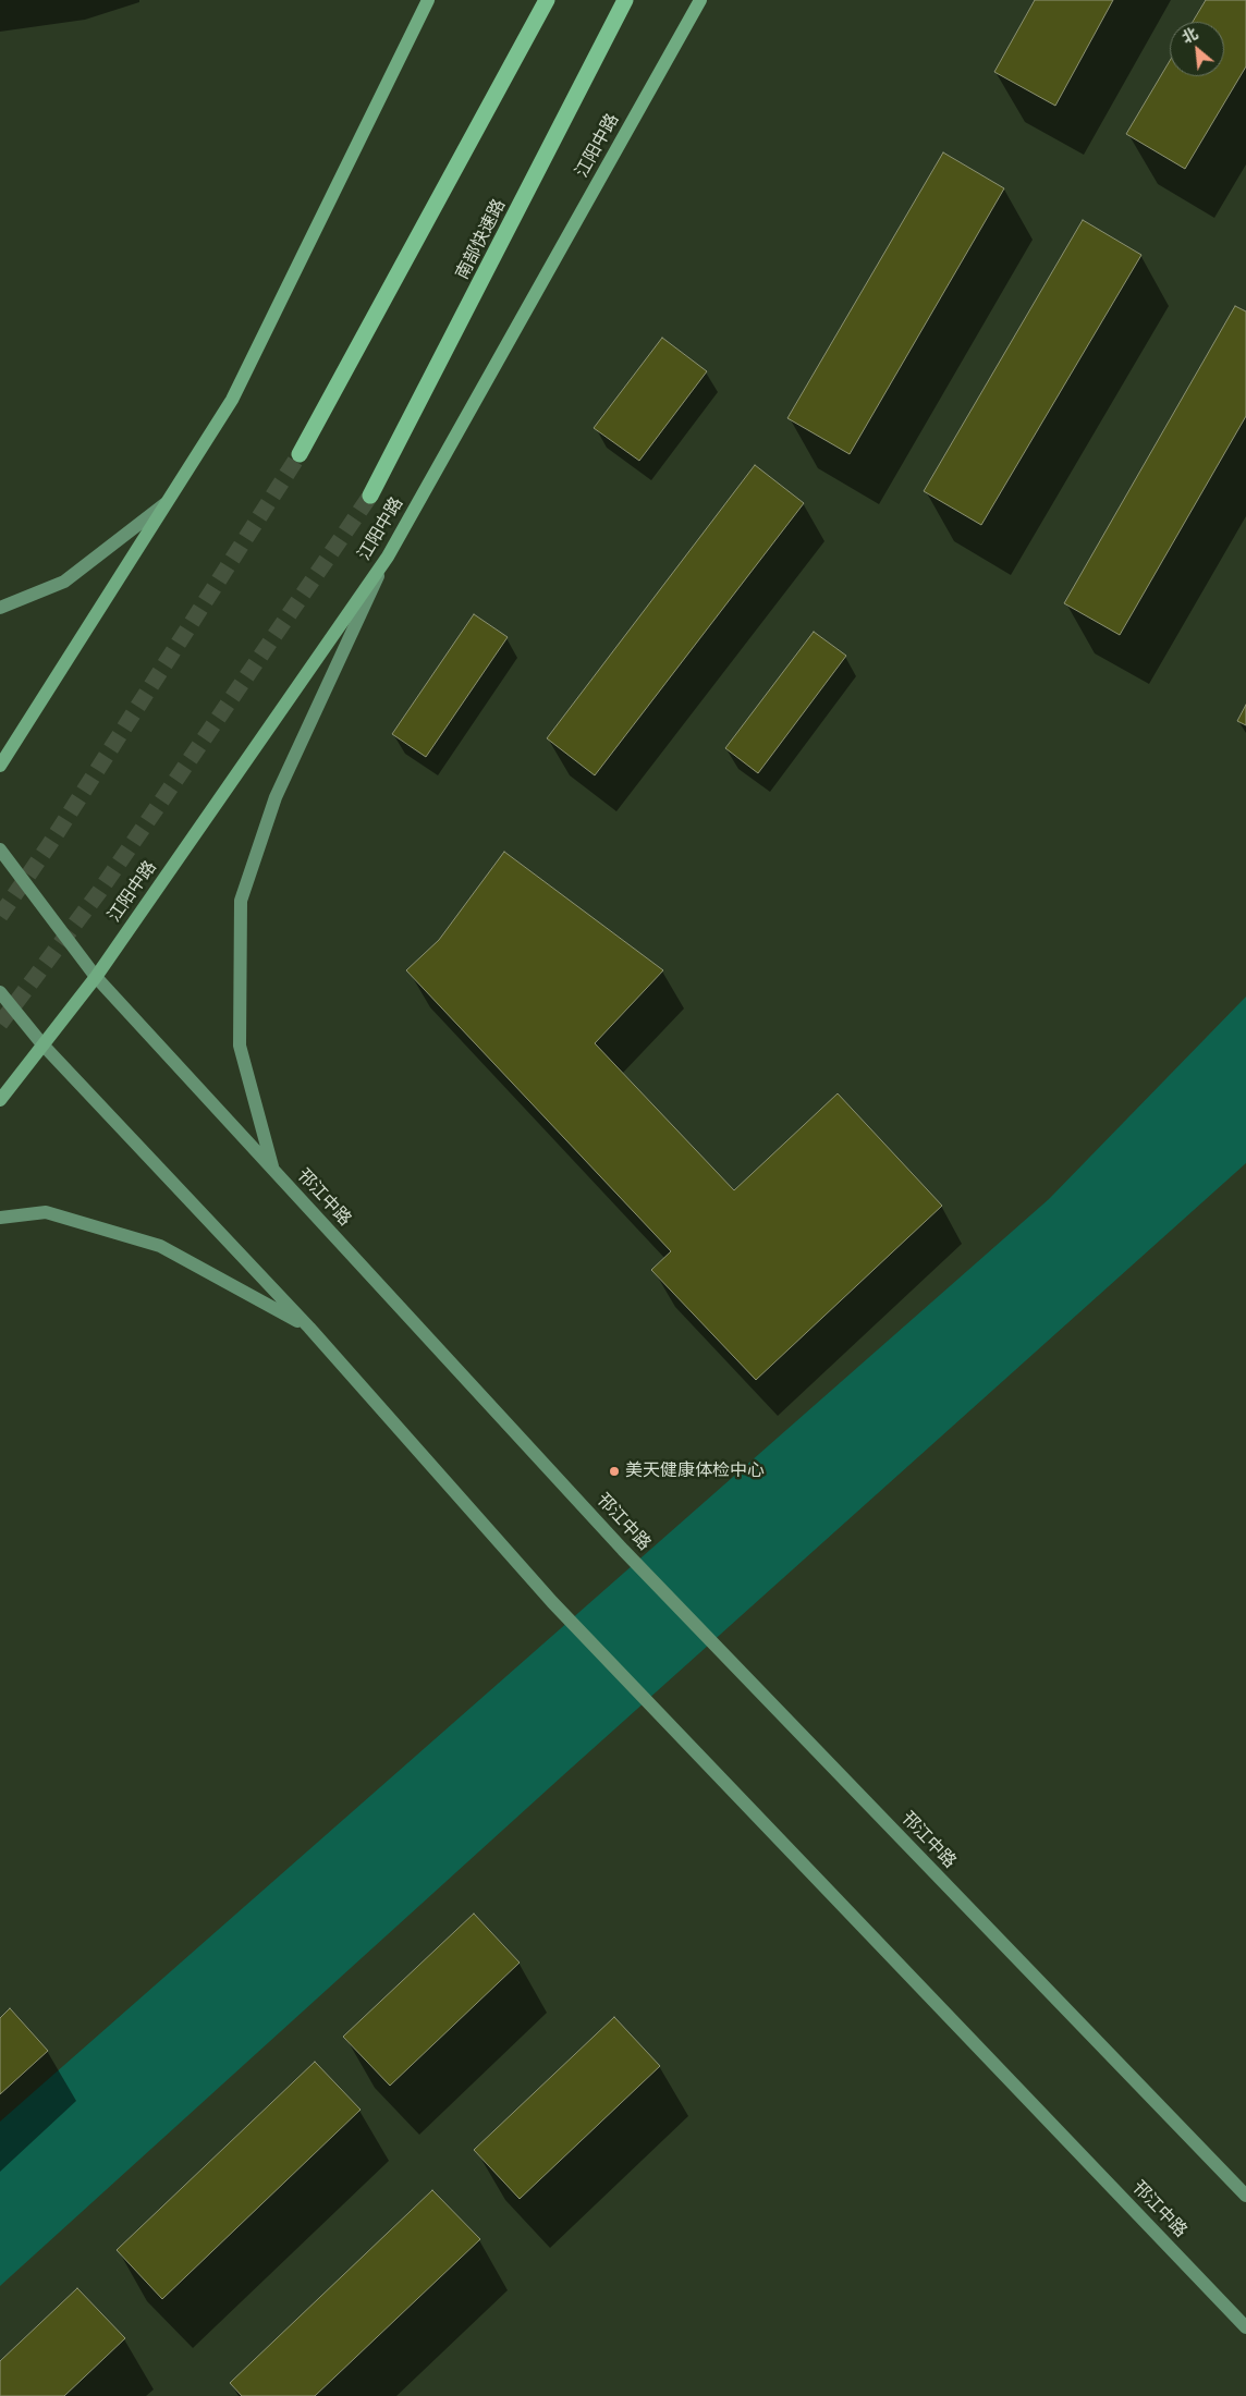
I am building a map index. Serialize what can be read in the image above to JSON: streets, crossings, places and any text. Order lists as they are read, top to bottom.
{
  "streets": {
    "highway": ["南部快速路"],
    "main road": ["江阳中路", "邗江中路"]
  },
  "crossings": [
    ["江阳中路", "邗江中路"]
  ],
  "places": ["美天健康体检中心"],
  "north": "top left"
}
